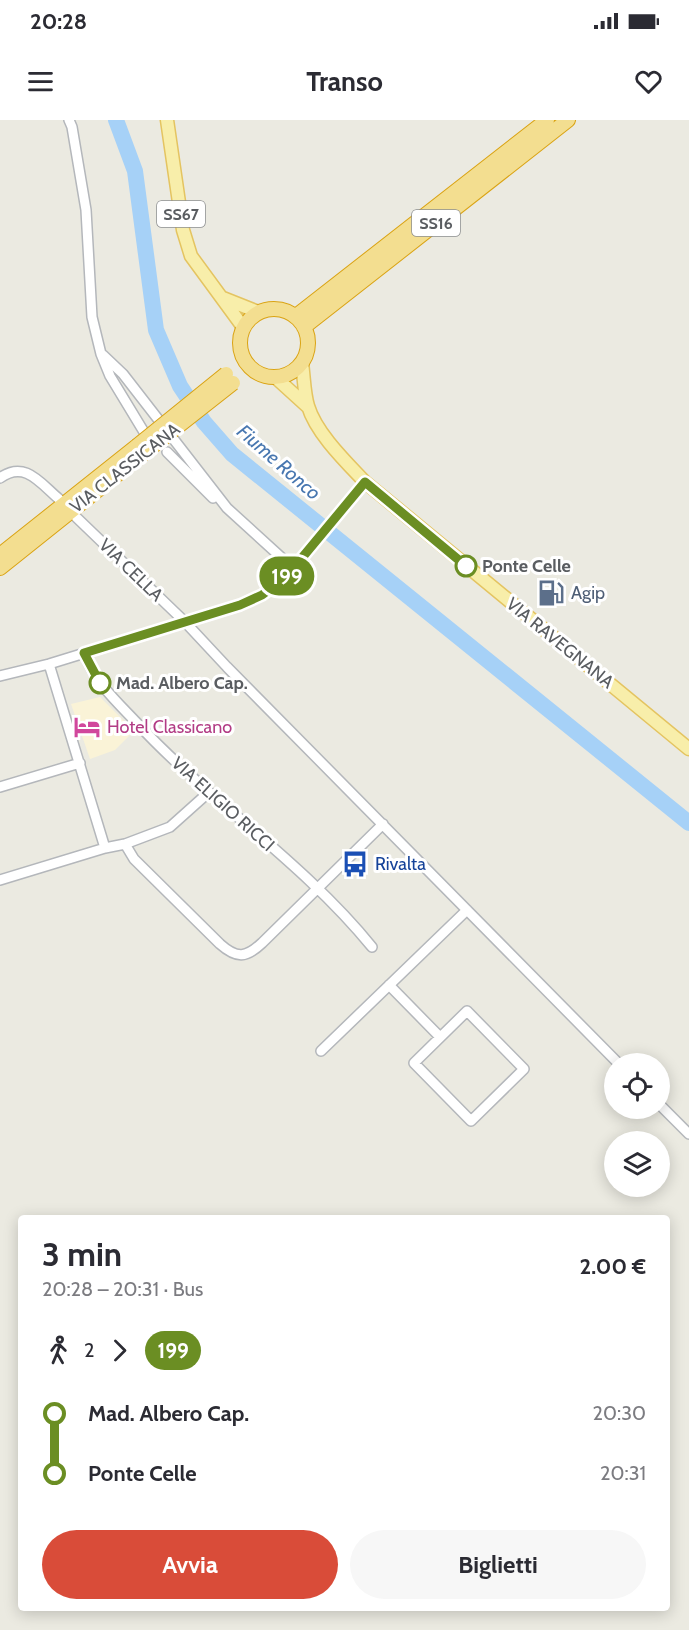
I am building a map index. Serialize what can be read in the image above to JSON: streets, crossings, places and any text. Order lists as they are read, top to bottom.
{
  "streets": {
    "highway": ["SS16", "VIA CLASSICANA"],
    "main road": ["SS67", "VIA RAVEGNANA"],
    "street": ["VIA CELLA", "VIA ELIGIO RICCI"]
  },
  "crossings": [
    ["SS67", "SS16"],
    ["SS67", "VIA CLASSICANA"],
    ["SS67", "VIA RAVEGNANA"],
    ["SS16", "VIA CLASSICANA"],
    ["SS16", "VIA RAVEGNANA"],
    ["VIA CLASSICANA", "VIA RAVEGNANA"],
    ["VIA CELLA", "VIA RAVEGNANA"],
    ["VIA CELLA", "VIA ELIGIO RICCI"]
  ],
  "water": ["Fiume Ronco"],
  "places": {
    "other": ["Ponte Celle", "Mad. Albero Cap."],
    "fuel station": ["Agip"],
    "hotel": ["Hotel Classicano"],
    "bus stop": ["Rivalta"]
  },
  "lines": ["bus line 199"],
  "page": {
    "status": "20:28",
    "header": "Transo",
    "on_map": "199",
    "heading": ["3 min", "20:28 – 20:31 · Bus", "2.00 €"],
    "legs": ["2", "199"],
    "list": [
      {
        "name": "Mad. Albero Cap.",
        "value": "20:30"
      },
      {
        "name": "Ponte Celle",
        "value": "20:31"
      }
    ],
    "buttons": ["Avvia", "Biglietti"]
  }
}
